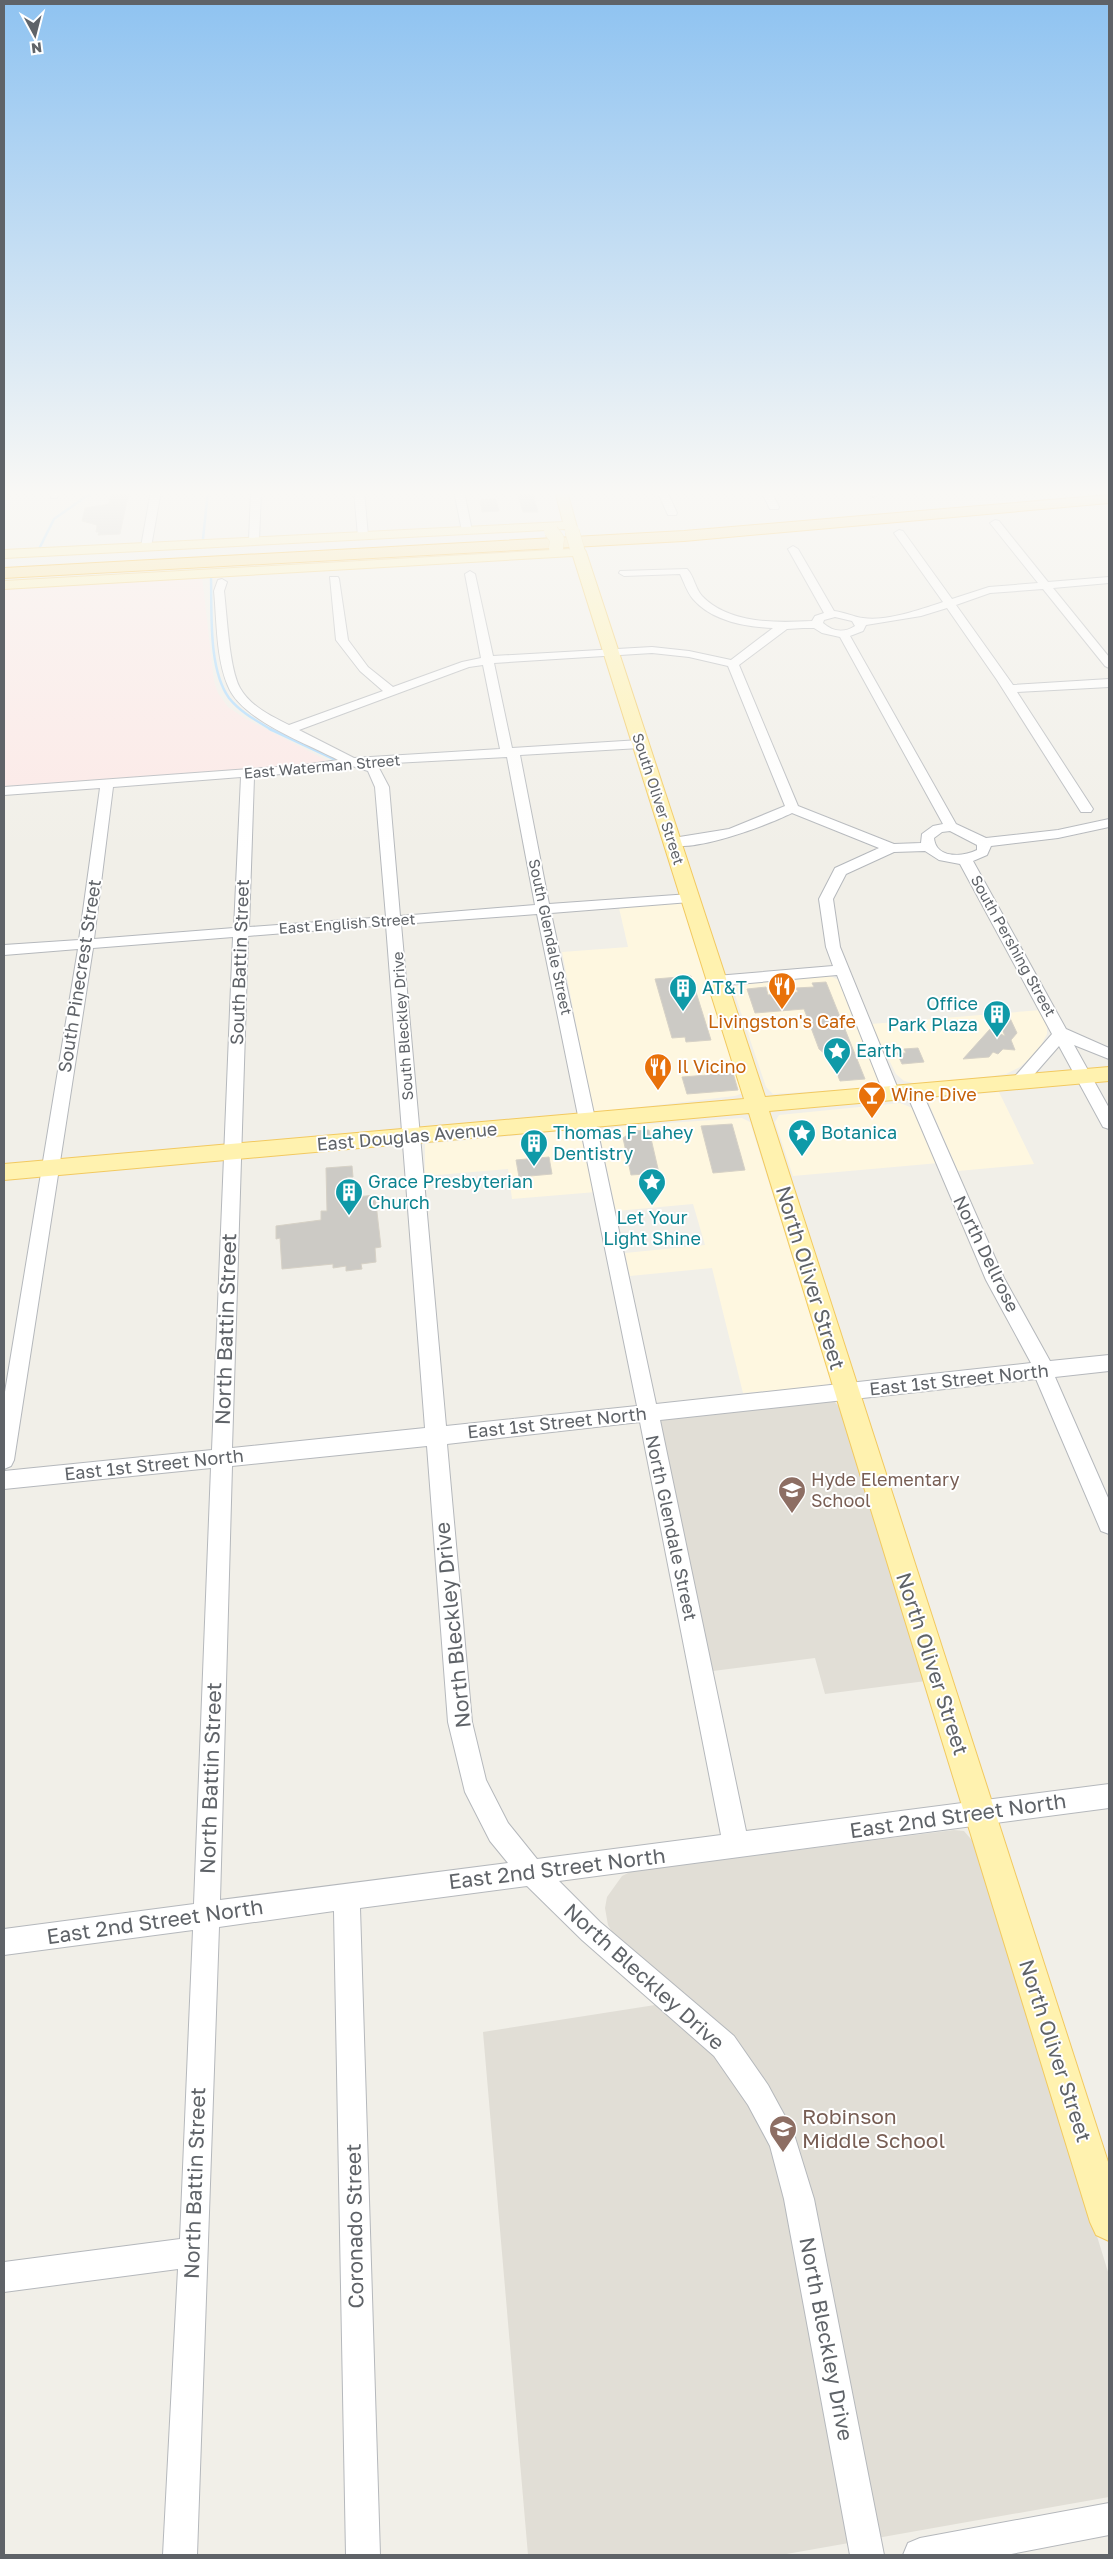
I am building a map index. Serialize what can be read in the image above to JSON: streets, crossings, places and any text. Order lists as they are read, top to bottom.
{
  "streets": {
    "main road": ["South Oliver Street", "East Douglas Avenue", "North Oliver Street"],
    "street": [
      "East Waterman Street",
      "East English Street",
      "South Glendale Street",
      "South Pershing Street",
      "South Battin Street",
      "South Pinecrest Street",
      "South Bleckley Drive",
      "North Dellrose",
      "North Battin Street",
      "East 1st Street North",
      "North Glendale Street",
      "North Bleckley Drive",
      "East 2nd Street North",
      "Coronado Street"
    ]
  },
  "crossings": [
    ["East Waterman Street", "South Oliver Street"],
    ["East Waterman Street", "South Glendale Street"],
    ["East Waterman Street", "South Battin Street"],
    ["East Waterman Street", "South Pinecrest Street"],
    ["East Waterman Street", "South Bleckley Drive"],
    ["South Oliver Street", "East English Street"],
    ["South Oliver Street", "East Douglas Avenue"],
    ["South Oliver Street", "North Oliver Street"],
    ["East English Street", "South Glendale Street"],
    ["East English Street", "South Battin Street"],
    ["East English Street", "South Pinecrest Street"],
    ["East English Street", "South Bleckley Drive"],
    ["South Glendale Street", "East Douglas Avenue"],
    ["South Glendale Street", "North Glendale Street"],
    ["South Pershing Street", "East Douglas Avenue"],
    ["South Battin Street", "East Douglas Avenue"],
    ["South Battin Street", "North Battin Street"],
    ["South Pinecrest Street", "East Douglas Avenue"],
    ["South Bleckley Drive", "East Douglas Avenue"],
    ["South Bleckley Drive", "North Bleckley Drive"],
    ["East Douglas Avenue", "North Dellrose"],
    ["East Douglas Avenue", "North Oliver Street"],
    ["East Douglas Avenue", "North Battin Street"],
    ["East Douglas Avenue", "North Glendale Street"],
    ["East Douglas Avenue", "North Bleckley Drive"],
    ["North Dellrose", "East 1st Street North"],
    ["North Oliver Street", "East 1st Street North"],
    ["North Oliver Street", "East 2nd Street North"],
    ["North Battin Street", "East 1st Street North"],
    ["North Battin Street", "East 2nd Street North"],
    ["East 1st Street North", "North Glendale Street"],
    ["East 1st Street North", "North Bleckley Drive"],
    ["North Glendale Street", "East 2nd Street North"],
    ["North Bleckley Drive", "East 2nd Street North"],
    ["East 2nd Street North", "Coronado Street"]
  ],
  "places": {
    "restaurant": ["Livingston's Cafe", "Il Vicino"],
    "building": [
      "AT&T",
      "Office Park Plaza",
      "Thomas F Lahey Dentistry",
      "Grace Presbyterian Church"
    ],
    "place": ["Earth", "Botanica", "Let Your Light Shine"],
    "bar": ["Wine Dive"],
    "school or university": ["Hyde Elementary School", "Robinson Middle School"]
  },
  "north": "bottom"
}
